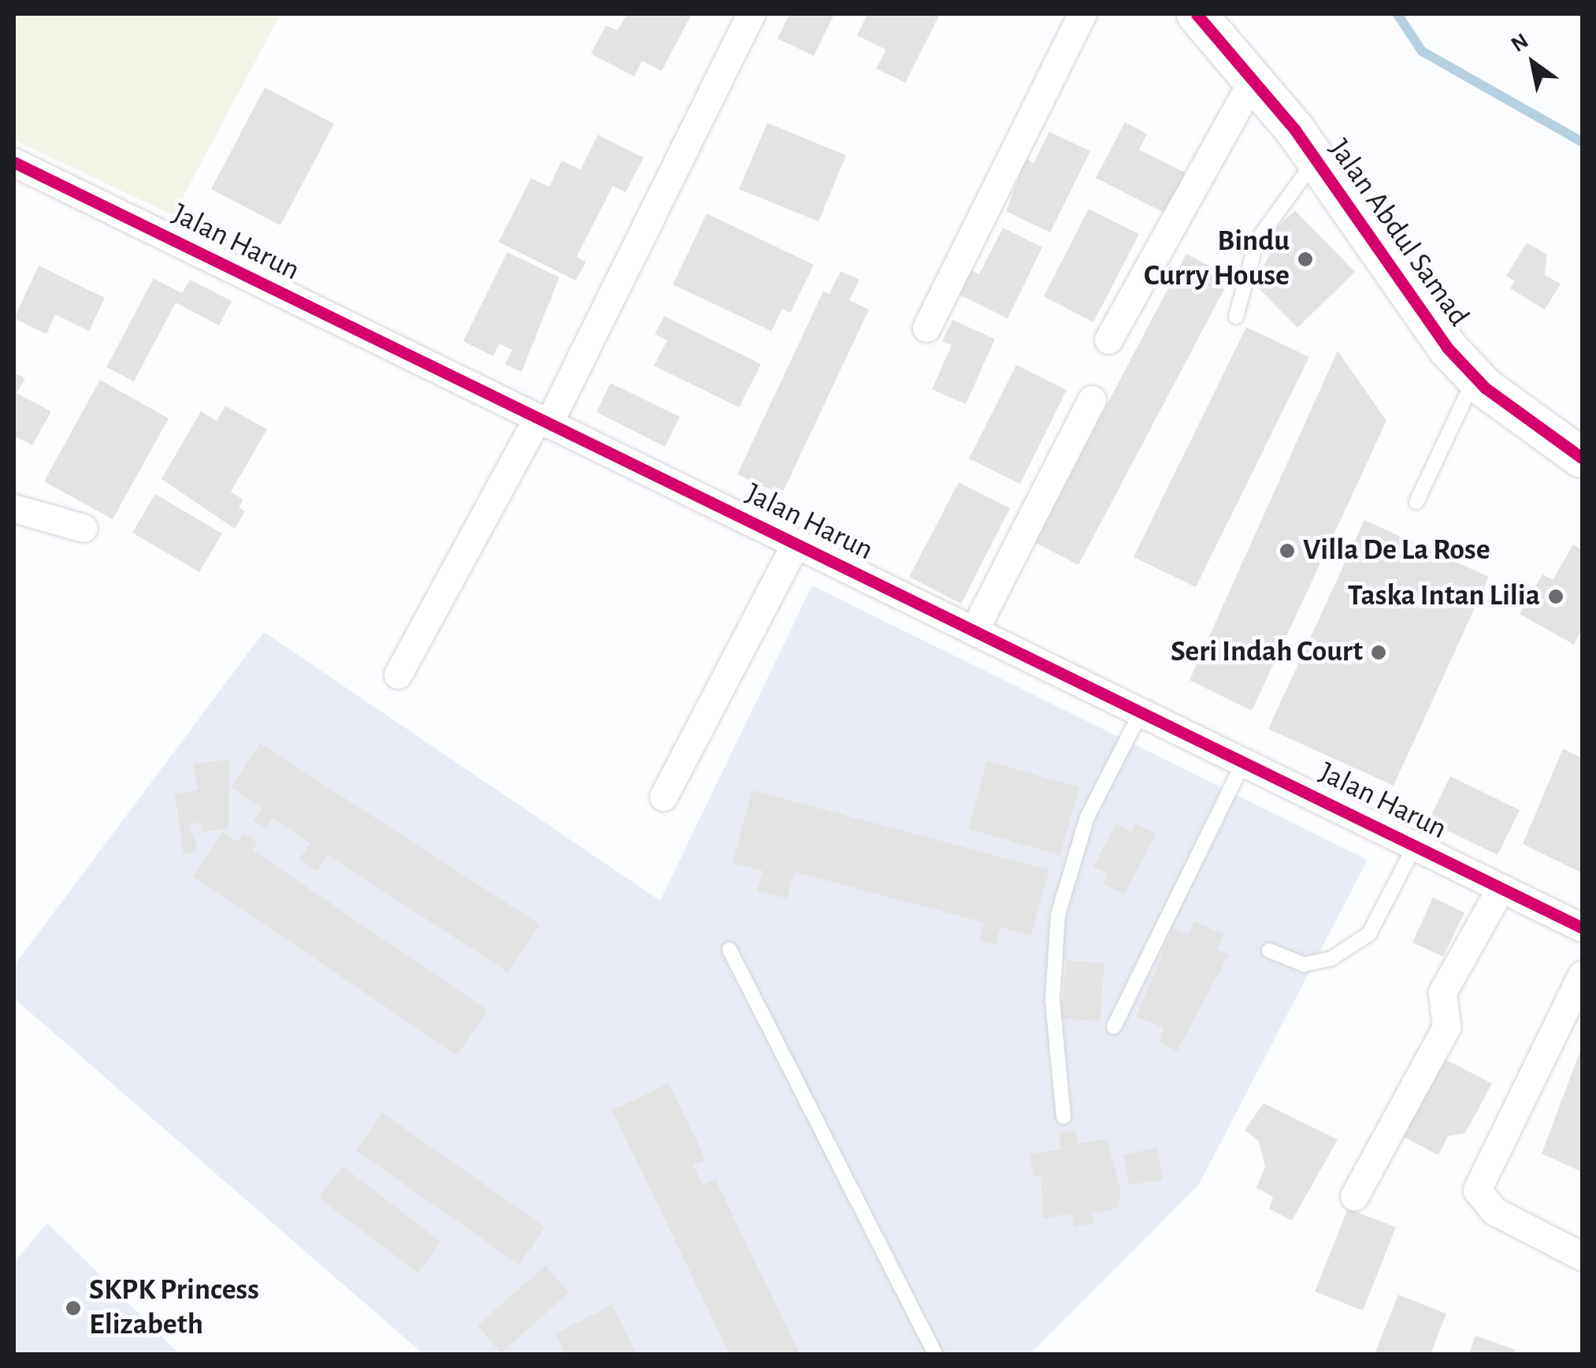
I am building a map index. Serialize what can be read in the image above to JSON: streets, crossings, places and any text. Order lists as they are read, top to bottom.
{
  "streets": {
    "street": ["Jalan Abdul Samad", "Jalan Harun"]
  },
  "places": [
    "Bindu Curry House",
    "Villa De La Rose",
    "Taska Intan Lilia",
    "Seri Indah Court",
    "SKPK Princess Elizabeth"
  ],
  "north": "top left"
}
